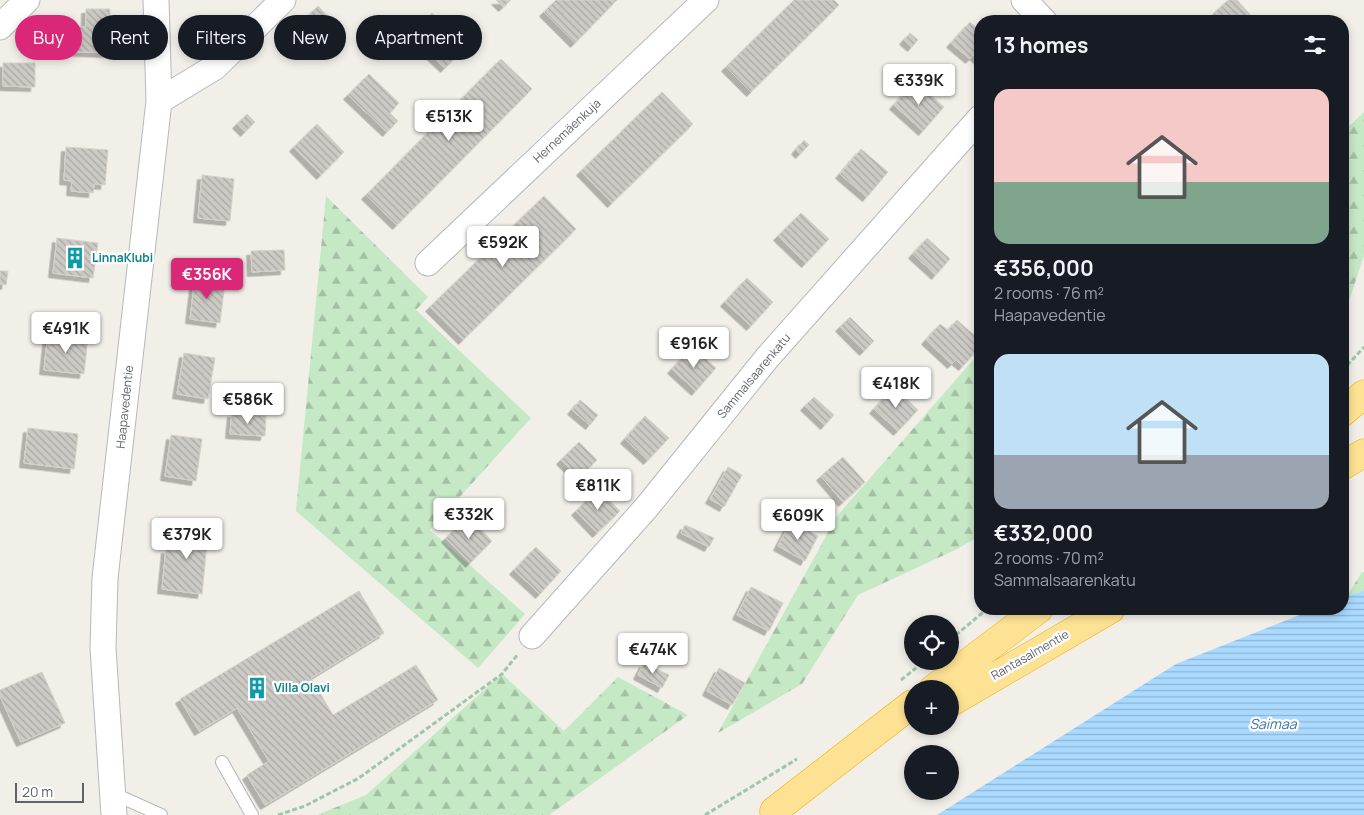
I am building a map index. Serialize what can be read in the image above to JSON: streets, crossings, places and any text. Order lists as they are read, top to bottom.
{
  "streets": {
    "highway": ["Rantasalmentie"],
    "street": ["Hernemäenkuja", "Sammalsaarenkatu", "Haapavedentie"]
  },
  "water": ["Saimaa"],
  "places": {
    "building": ["LinnaKlubi", "Villa Olavi"]
  },
  "scale_bar": "20 m",
  "page": {
    "chip": [
      "Buy",
      "Rent",
      "Filters",
      "New",
      "Apartment"
    ],
    "heading": "13 homes",
    "price": [
      "€339K",
      "€513K",
      "€592K",
      "€356K",
      "€491K",
      "€916K",
      "€418K",
      "€586K",
      "€811K",
      "€332K",
      "€609K",
      "€379K",
      "€474K"
    ],
    "list": [
      {
        "name": "€356,000",
        "note": "2 rooms · 76 m² · Haapavedentie"
      },
      {
        "name": "€332,000",
        "note": "2 rooms · 70 m² · Sammalsaarenkatu"
      }
    ],
    "map_buttons": ["+", "−"],
    "scale": "20 m"
  }
}
